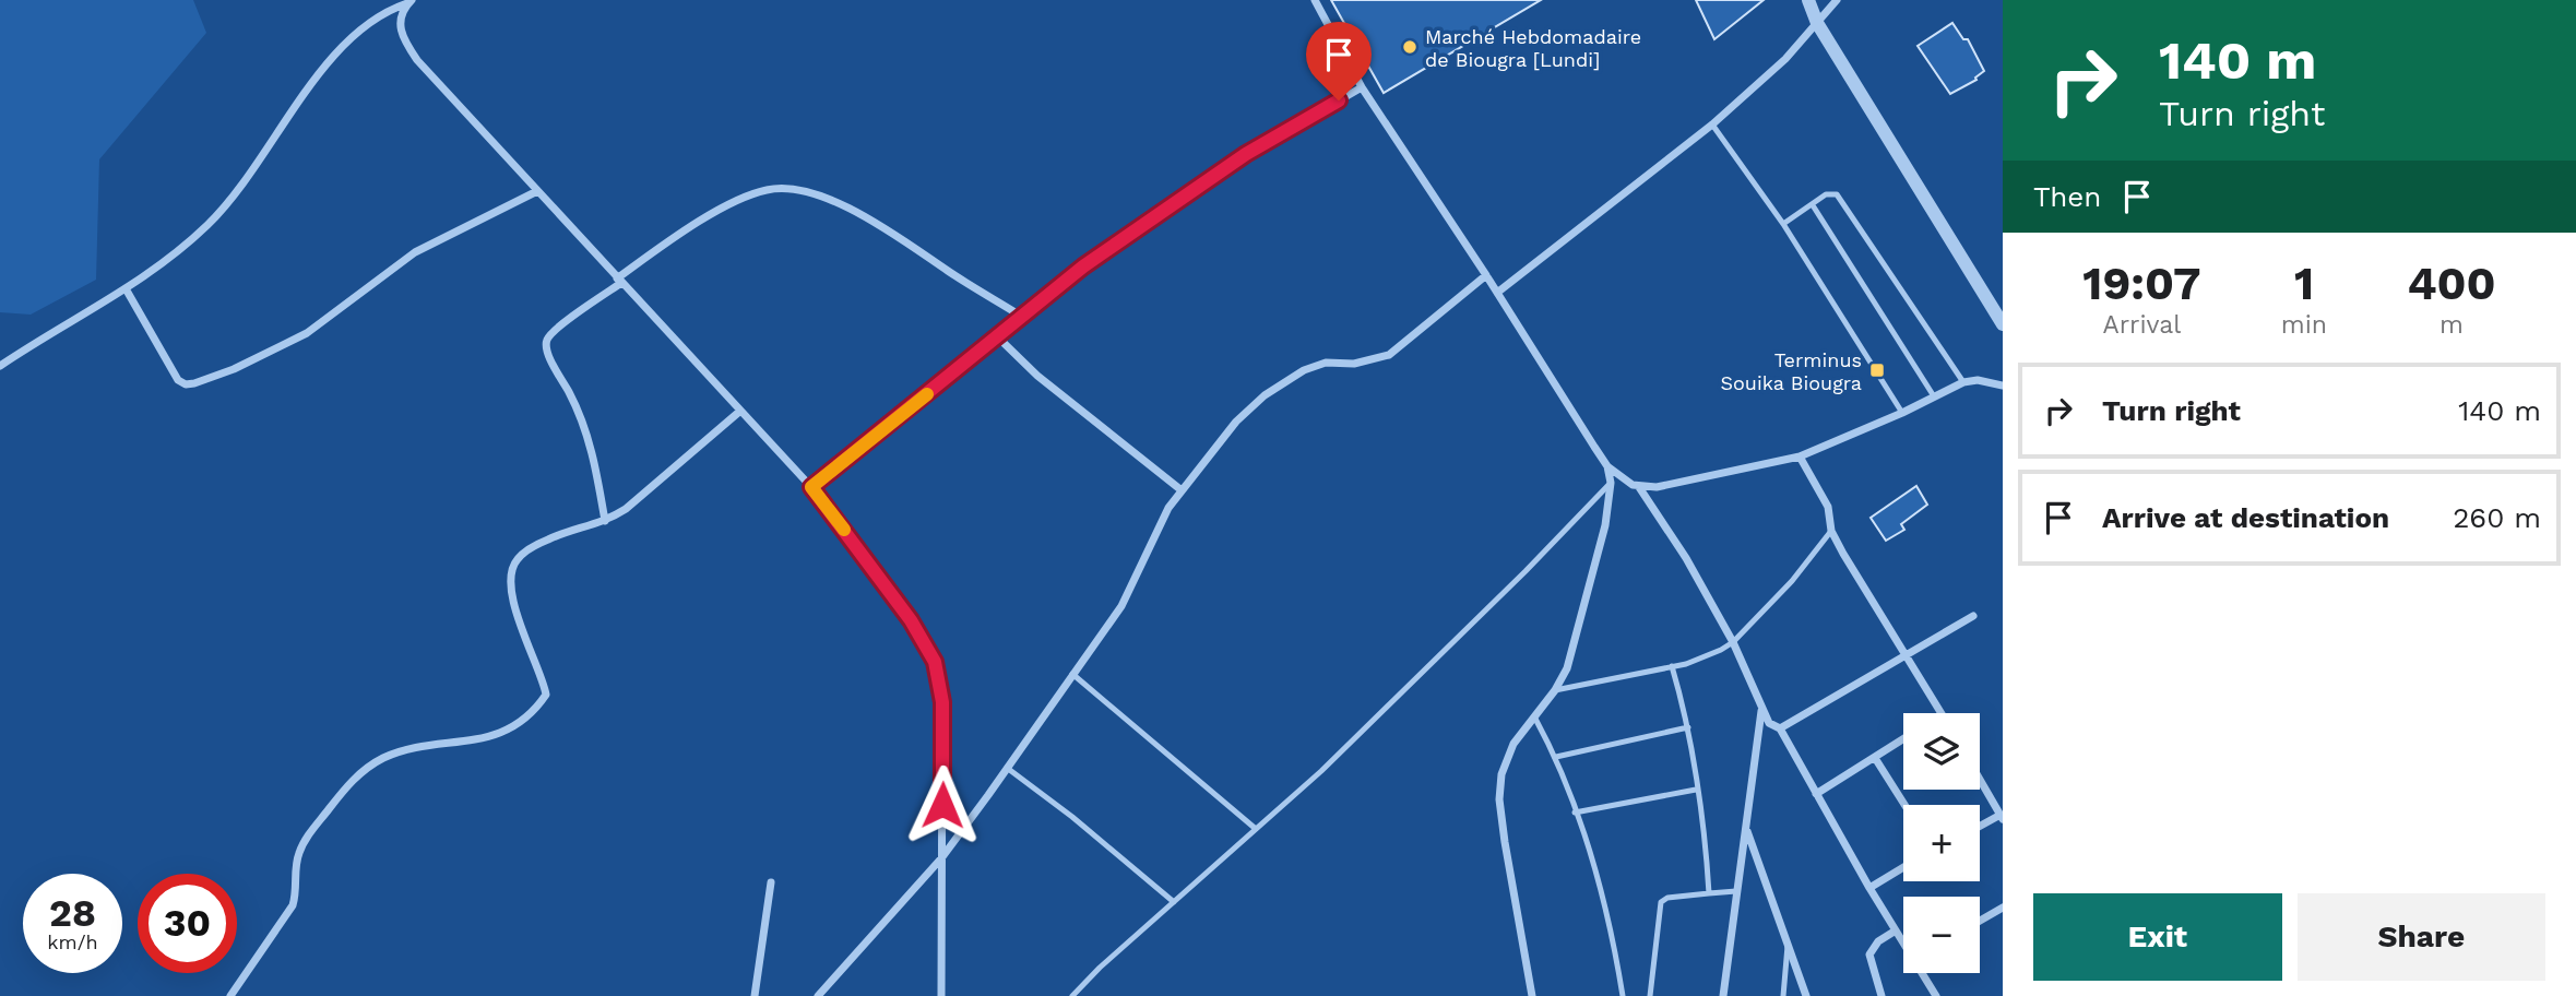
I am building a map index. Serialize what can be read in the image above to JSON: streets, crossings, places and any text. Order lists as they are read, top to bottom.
{
  "places": {
    "other": ["Marché Hebdomadaire de Biougra [Lundi]"],
    "transit": ["Terminus Souika Biougra"]
  },
  "page": {
    "turn": ["140 m", "Turn right"],
    "then": "Then",
    "eta": [
      "19:07",
      "Arrival",
      "1",
      "min",
      "400",
      "m"
    ],
    "list": [
      {
        "name": "Turn right",
        "value": "140 m"
      },
      {
        "name": "Arrive at destination",
        "value": "260 m"
      }
    ],
    "map_buttons": ["+", "−"],
    "speed": "28 km/h",
    "limit": "30",
    "buttons": ["Exit", "Share"]
  }
}
